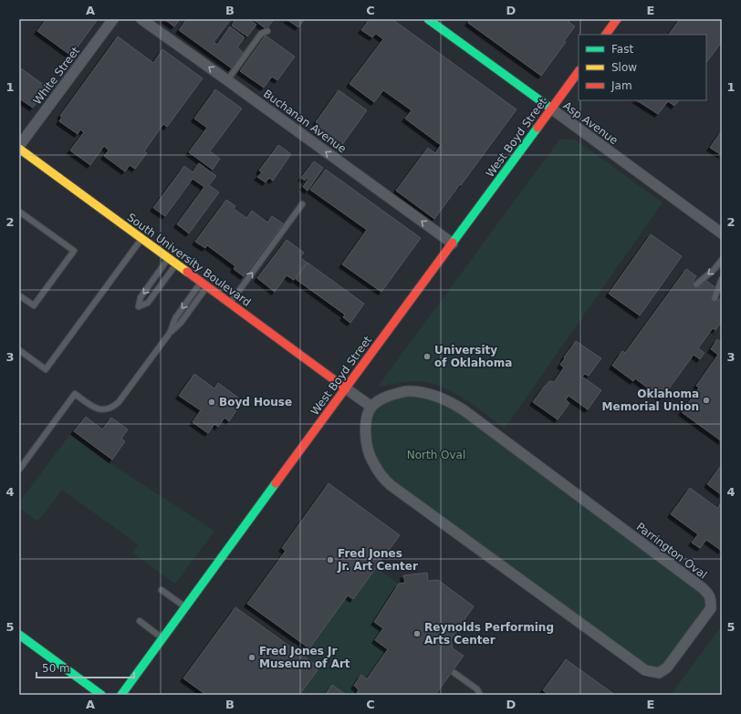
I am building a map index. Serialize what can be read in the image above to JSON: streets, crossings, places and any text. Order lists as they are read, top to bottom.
{
  "streets": {
    "street": [
      "White Street",
      "Buchanan Avenue",
      "Asp Avenue",
      "West Boyd Street",
      "South University Boulevard",
      "Parrington Oval"
    ]
  },
  "crossings": [
    ["Buchanan Avenue", "West Boyd Street"],
    ["Asp Avenue", "West Boyd Street"],
    ["West Boyd Street", "South University Boulevard"]
  ],
  "one_way": ["Buchanan Avenue"],
  "parks": ["North Oval"],
  "places": [
    "University of Oklahoma",
    "Oklahoma Memorial Union",
    "Boyd House",
    "Fred Jones Jr. Art Center",
    "Reynolds Performing Arts Center",
    "Fred Jones Jr Museum of Art"
  ],
  "legend": ["Fast", "Slow", "Jam"],
  "scale_bar": "50 m",
  "grid": {
    "columns": [
      "A",
      "B",
      "C",
      "D",
      "E"
    ],
    "rows": [
      "1",
      "2",
      "3",
      "4",
      "5"
    ]
  }
}
